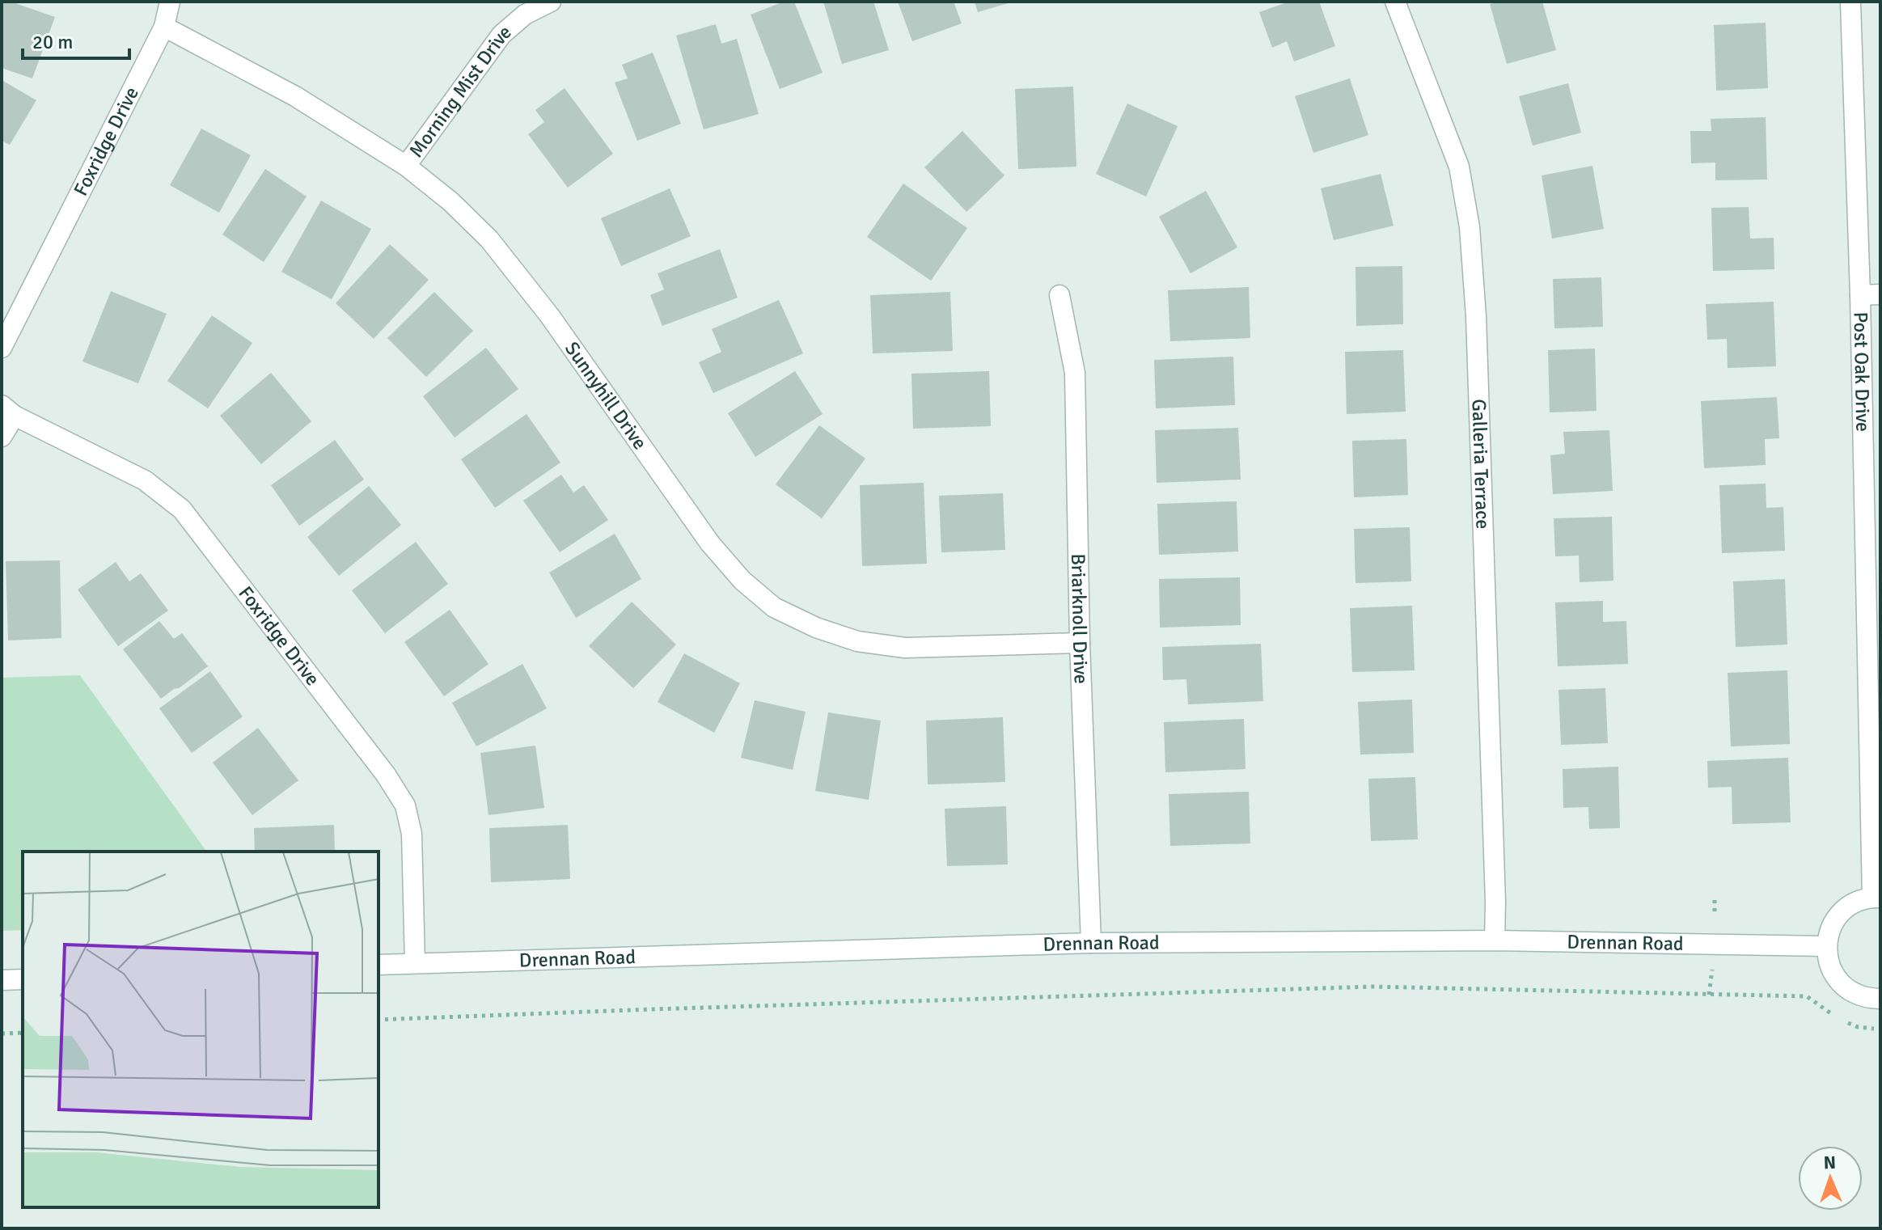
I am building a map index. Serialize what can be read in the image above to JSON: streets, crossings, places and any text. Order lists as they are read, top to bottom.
{
  "streets": {
    "street": [
      "Morning Mist Drive",
      "Foxridge Drive",
      "Post Oak Drive",
      "Sunnyhill Drive",
      "Galleria Terrace",
      "Briarknoll Drive",
      "Drennan Road"
    ]
  },
  "crossings": [
    ["Morning Mist Drive", "Sunnyhill Drive"],
    ["Foxridge Drive", "Sunnyhill Drive"],
    ["Foxridge Drive", "Drennan Road"],
    ["Sunnyhill Drive", "Briarknoll Drive"],
    ["Galleria Terrace", "Drennan Road"],
    ["Briarknoll Drive", "Drennan Road"]
  ],
  "scale_bar": "20 m",
  "north": "top"
}
